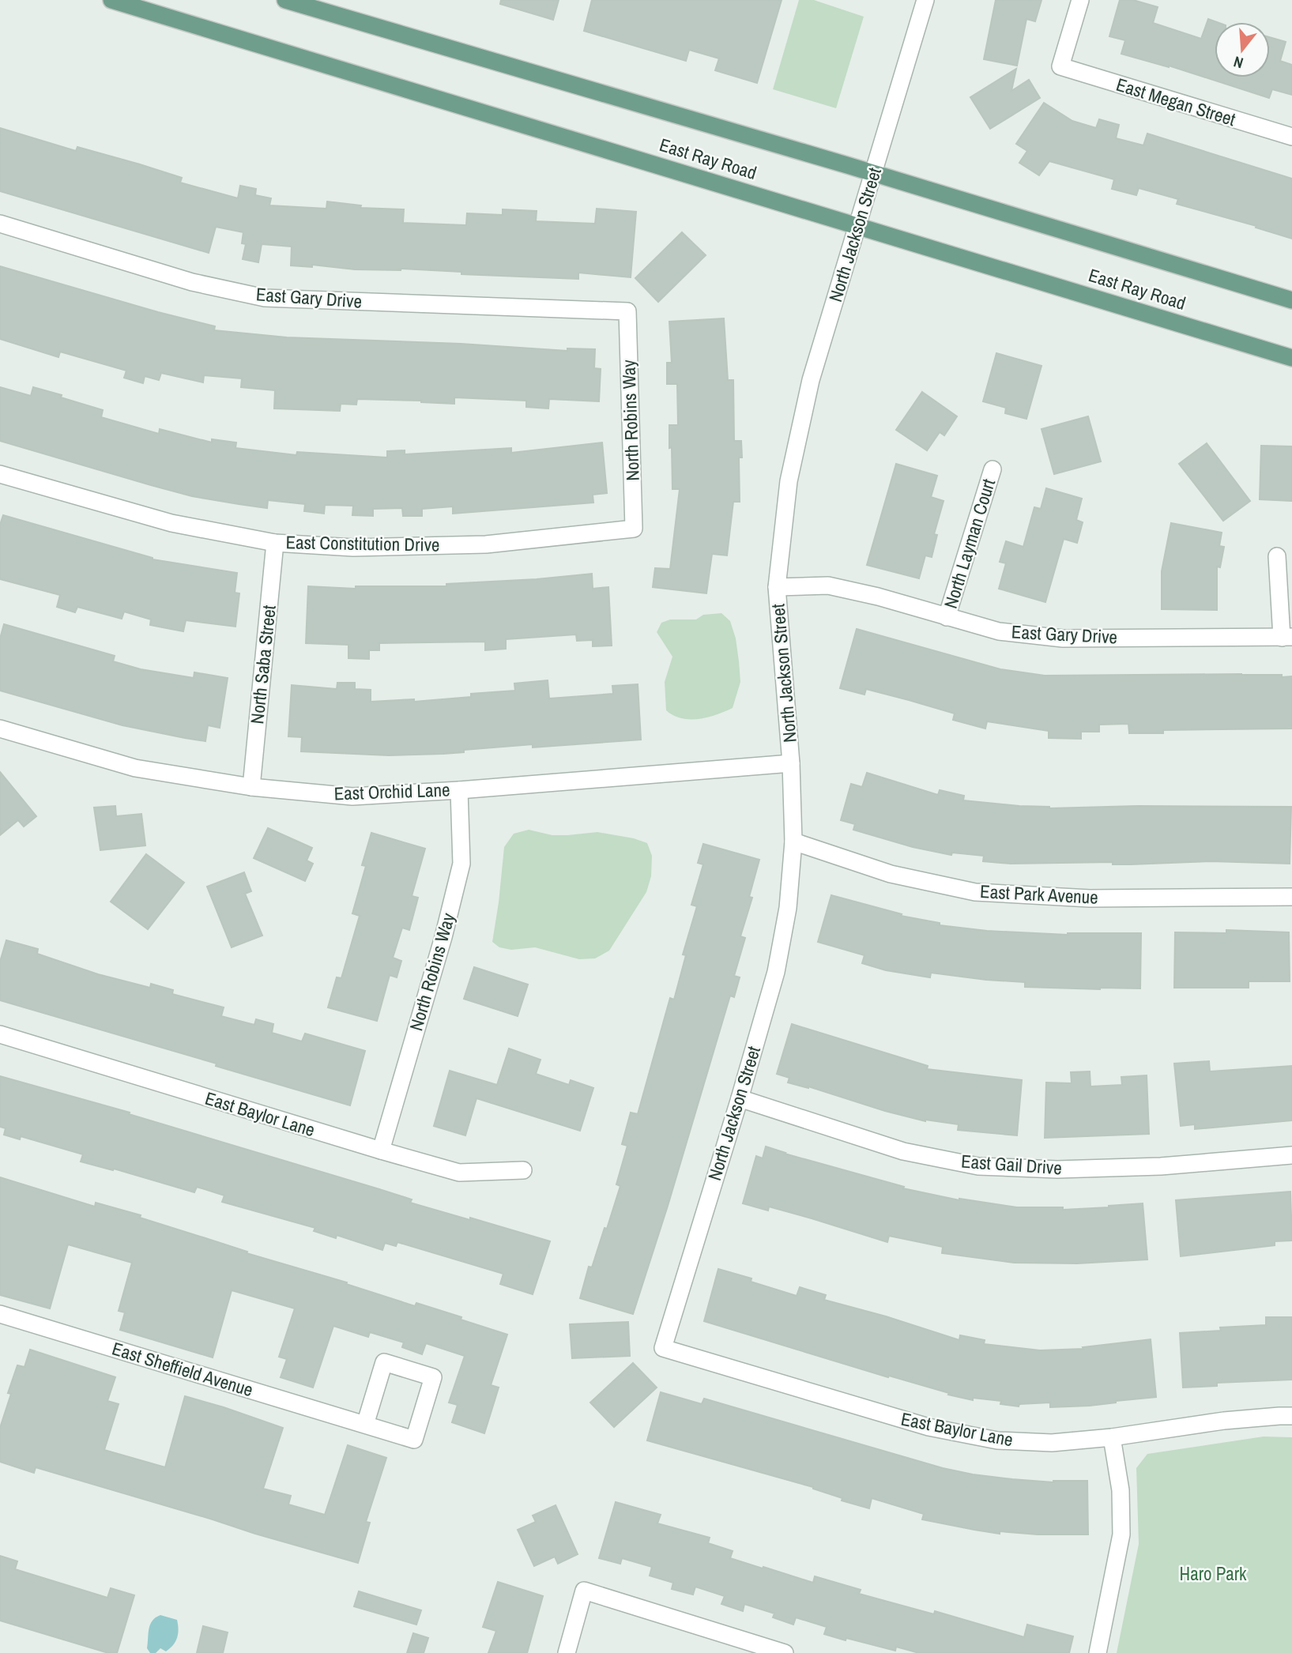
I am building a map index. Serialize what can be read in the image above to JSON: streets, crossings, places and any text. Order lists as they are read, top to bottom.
{
  "streets": {
    "main road": ["East Ray Road"],
    "street": [
      "East Megan Street",
      "North Jackson Street",
      "East Gary Drive",
      "North Robins Way",
      "East Constitution Drive",
      "North Layman Court",
      "North Saba Street",
      "East Orchid Lane",
      "East Park Avenue",
      "East Baylor Lane",
      "East Gail Drive",
      "East Sheffield Avenue"
    ]
  },
  "crossings": [
    ["East Ray Road", "North Jackson Street"],
    ["North Jackson Street", "East Gary Drive"],
    ["North Jackson Street", "East Orchid Lane"],
    ["North Jackson Street", "East Park Avenue"],
    ["North Jackson Street", "East Baylor Lane"],
    ["North Jackson Street", "East Gail Drive"],
    ["East Gary Drive", "North Robins Way"],
    ["East Gary Drive", "North Layman Court"],
    ["North Robins Way", "East Constitution Drive"],
    ["North Robins Way", "East Orchid Lane"],
    ["North Robins Way", "East Baylor Lane"],
    ["East Constitution Drive", "North Saba Street"],
    ["North Saba Street", "East Orchid Lane"]
  ],
  "parks": ["Haro Park"],
  "north": "bottom"
}
